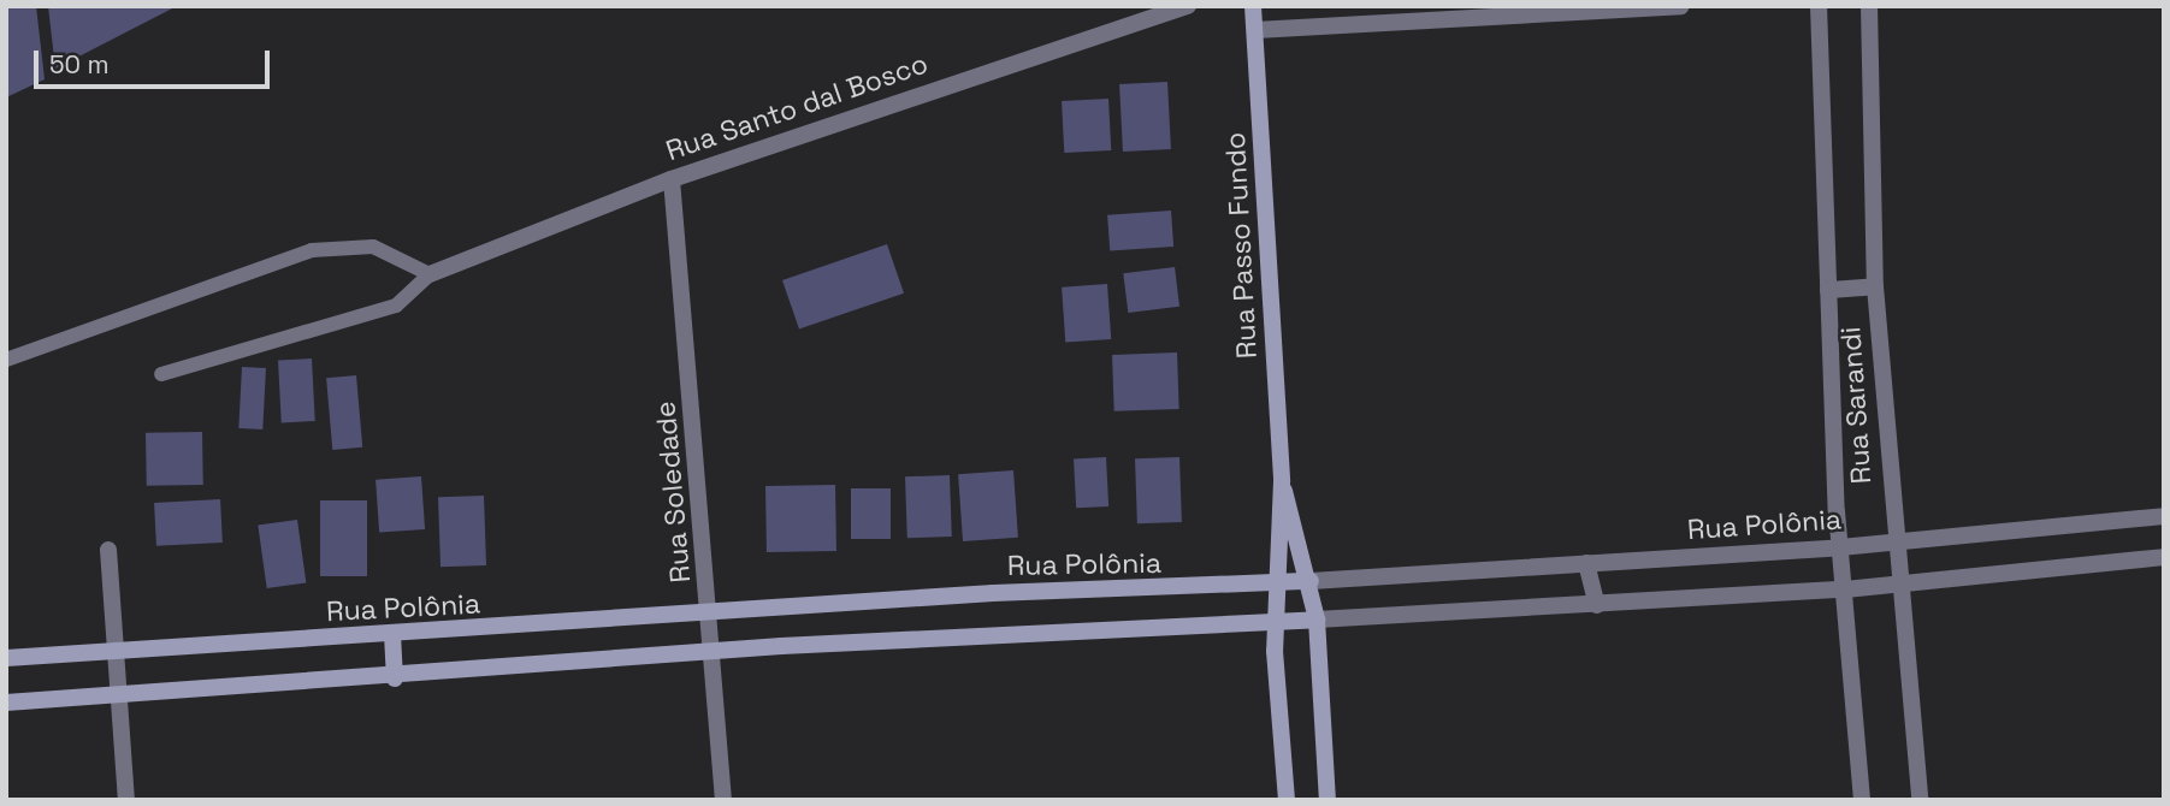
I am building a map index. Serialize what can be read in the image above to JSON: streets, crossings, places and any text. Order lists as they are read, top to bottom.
{
  "streets": {
    "main road": ["Rua Passo Fundo", "Rua Polônia"],
    "street": ["Rua Santo dal Bosco", "Rua Sarandi", "Rua Soledade"]
  },
  "crossings": [
    ["Rua Santo dal Bosco", "Rua Soledade"],
    ["Rua Passo Fundo", "Rua Polônia"],
    ["Rua Sarandi", "Rua Polônia"],
    ["Rua Soledade", "Rua Polônia"]
  ],
  "scale_bar": "50 m"
}
